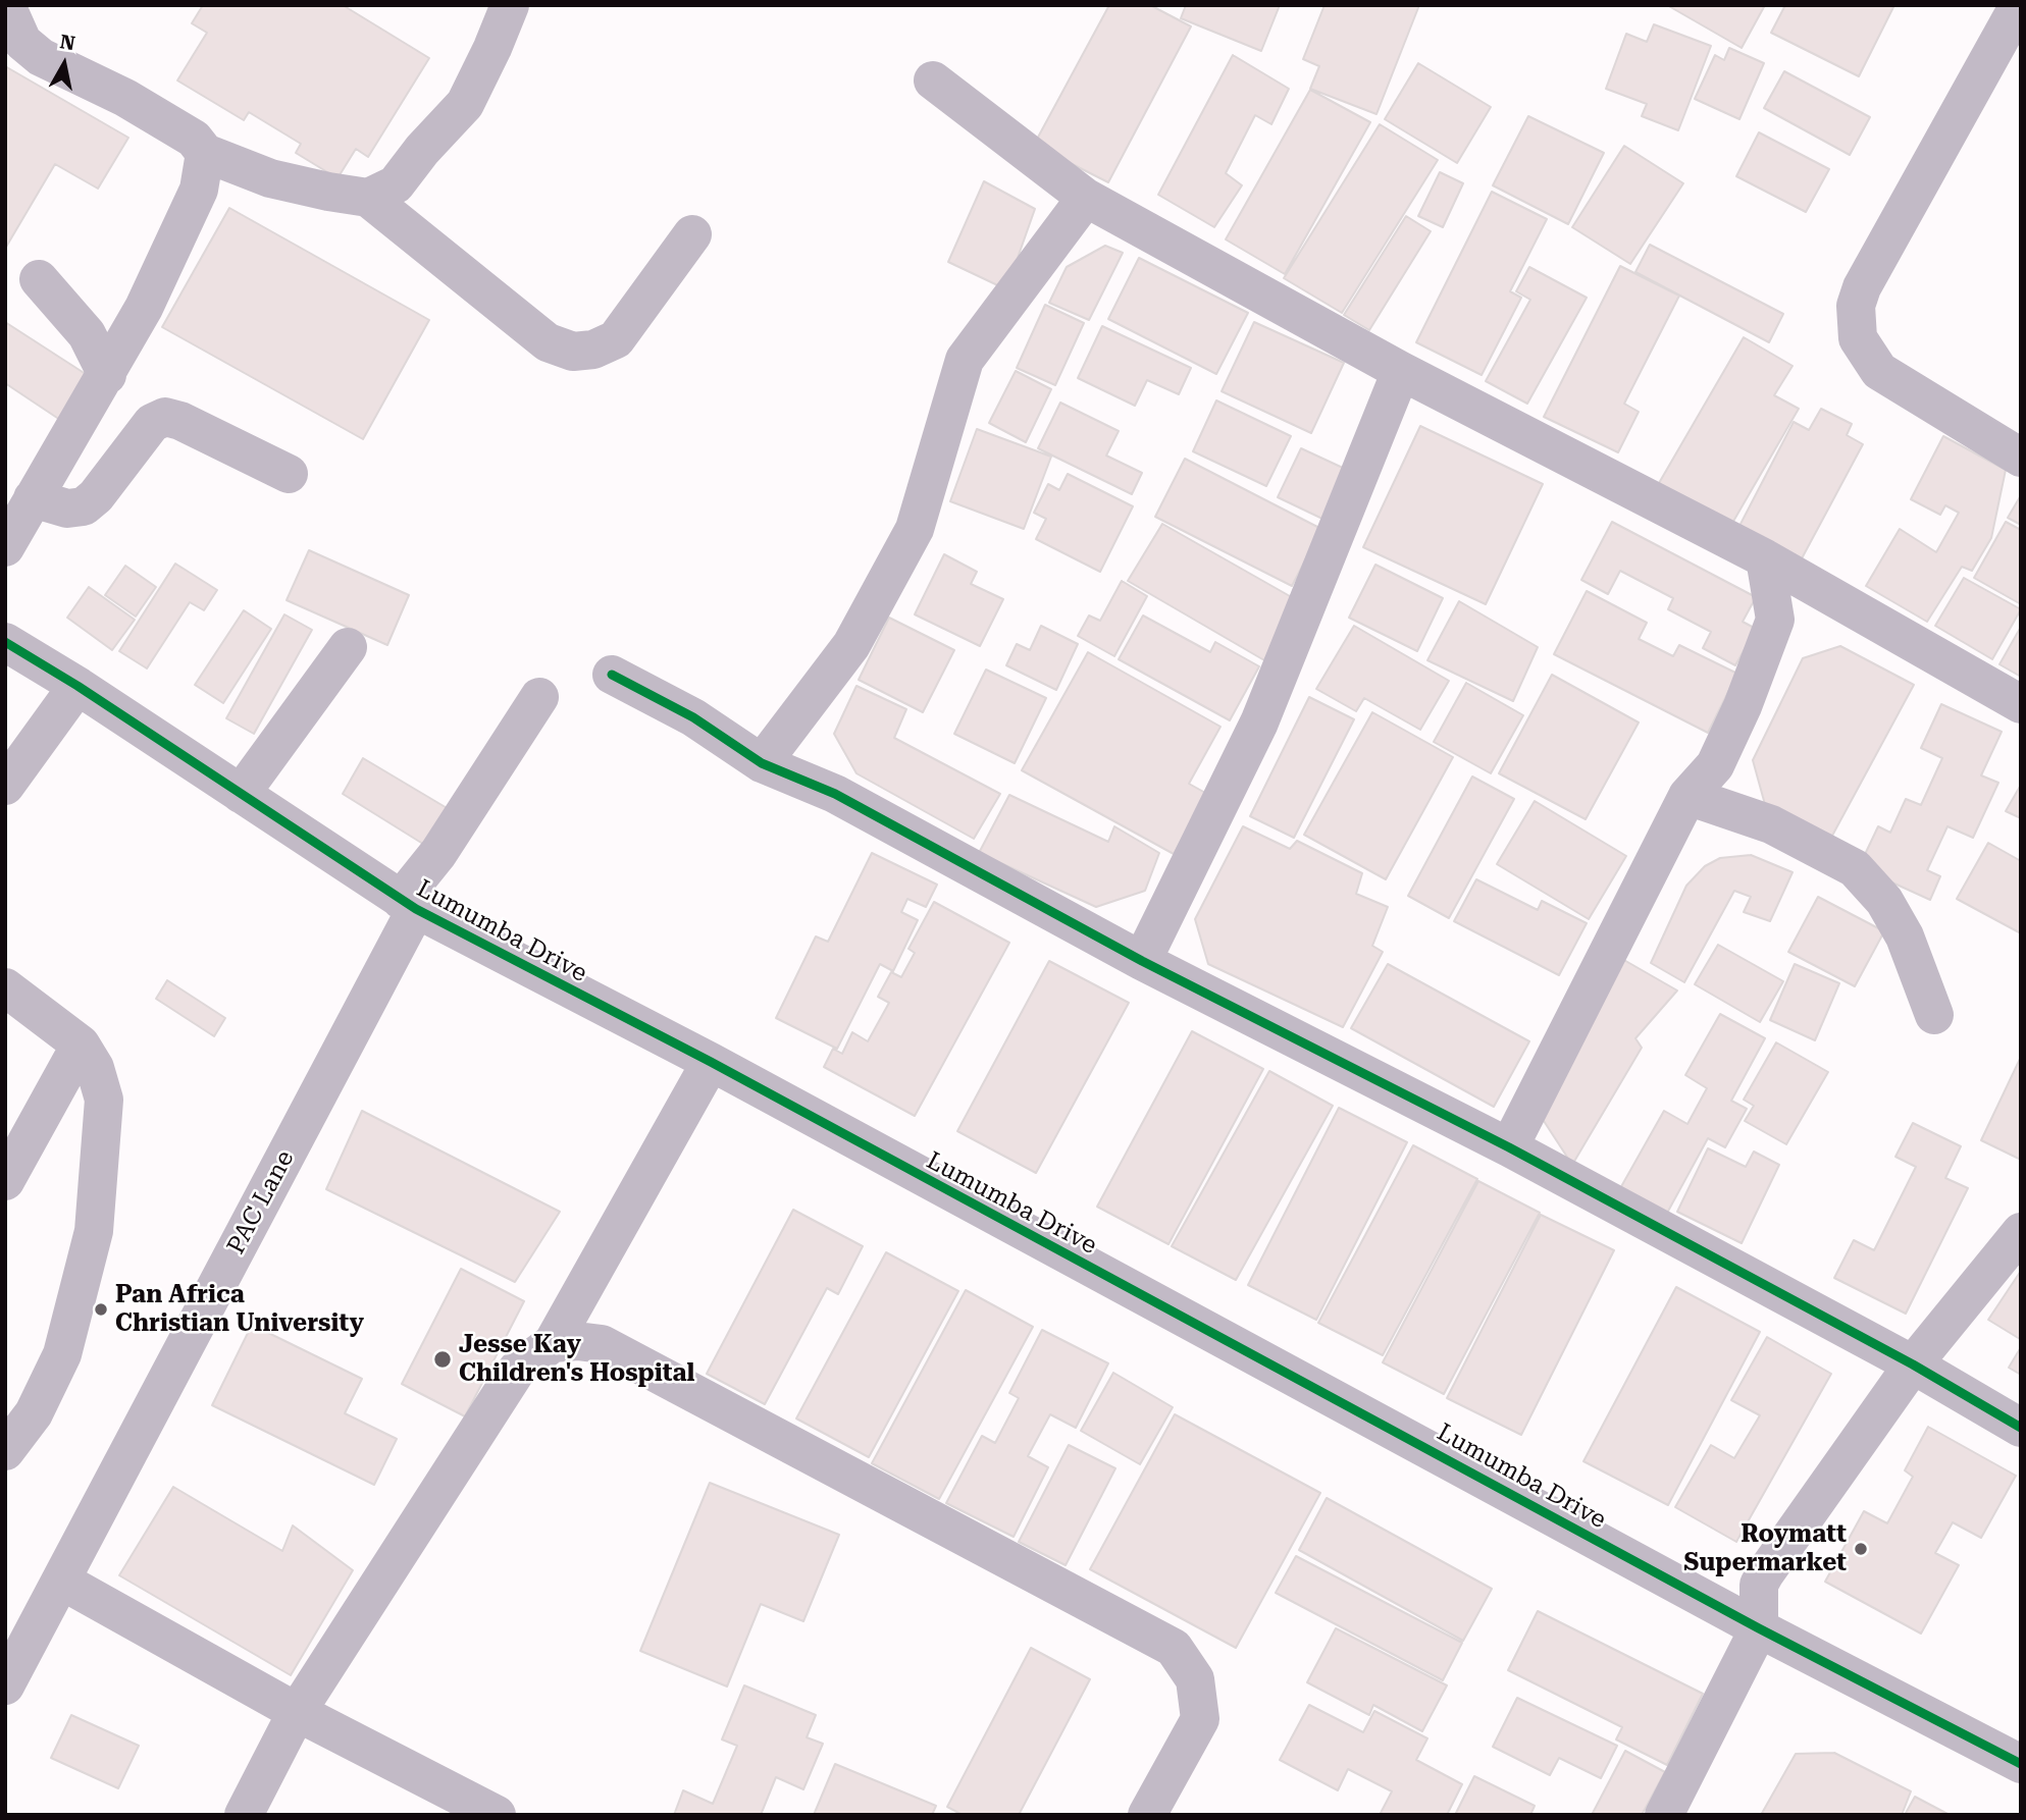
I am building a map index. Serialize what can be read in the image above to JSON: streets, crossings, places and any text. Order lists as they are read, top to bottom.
{
  "streets": {
    "street": ["Lumumba Drive", "PAC Lane"]
  },
  "crossings": [
    ["Lumumba Drive", "PAC Lane"]
  ],
  "places": ["Pan Africa Christian University", "Jesse Kay Children's Hospital", "Roymatt Supermarket"],
  "north": "top"
}
